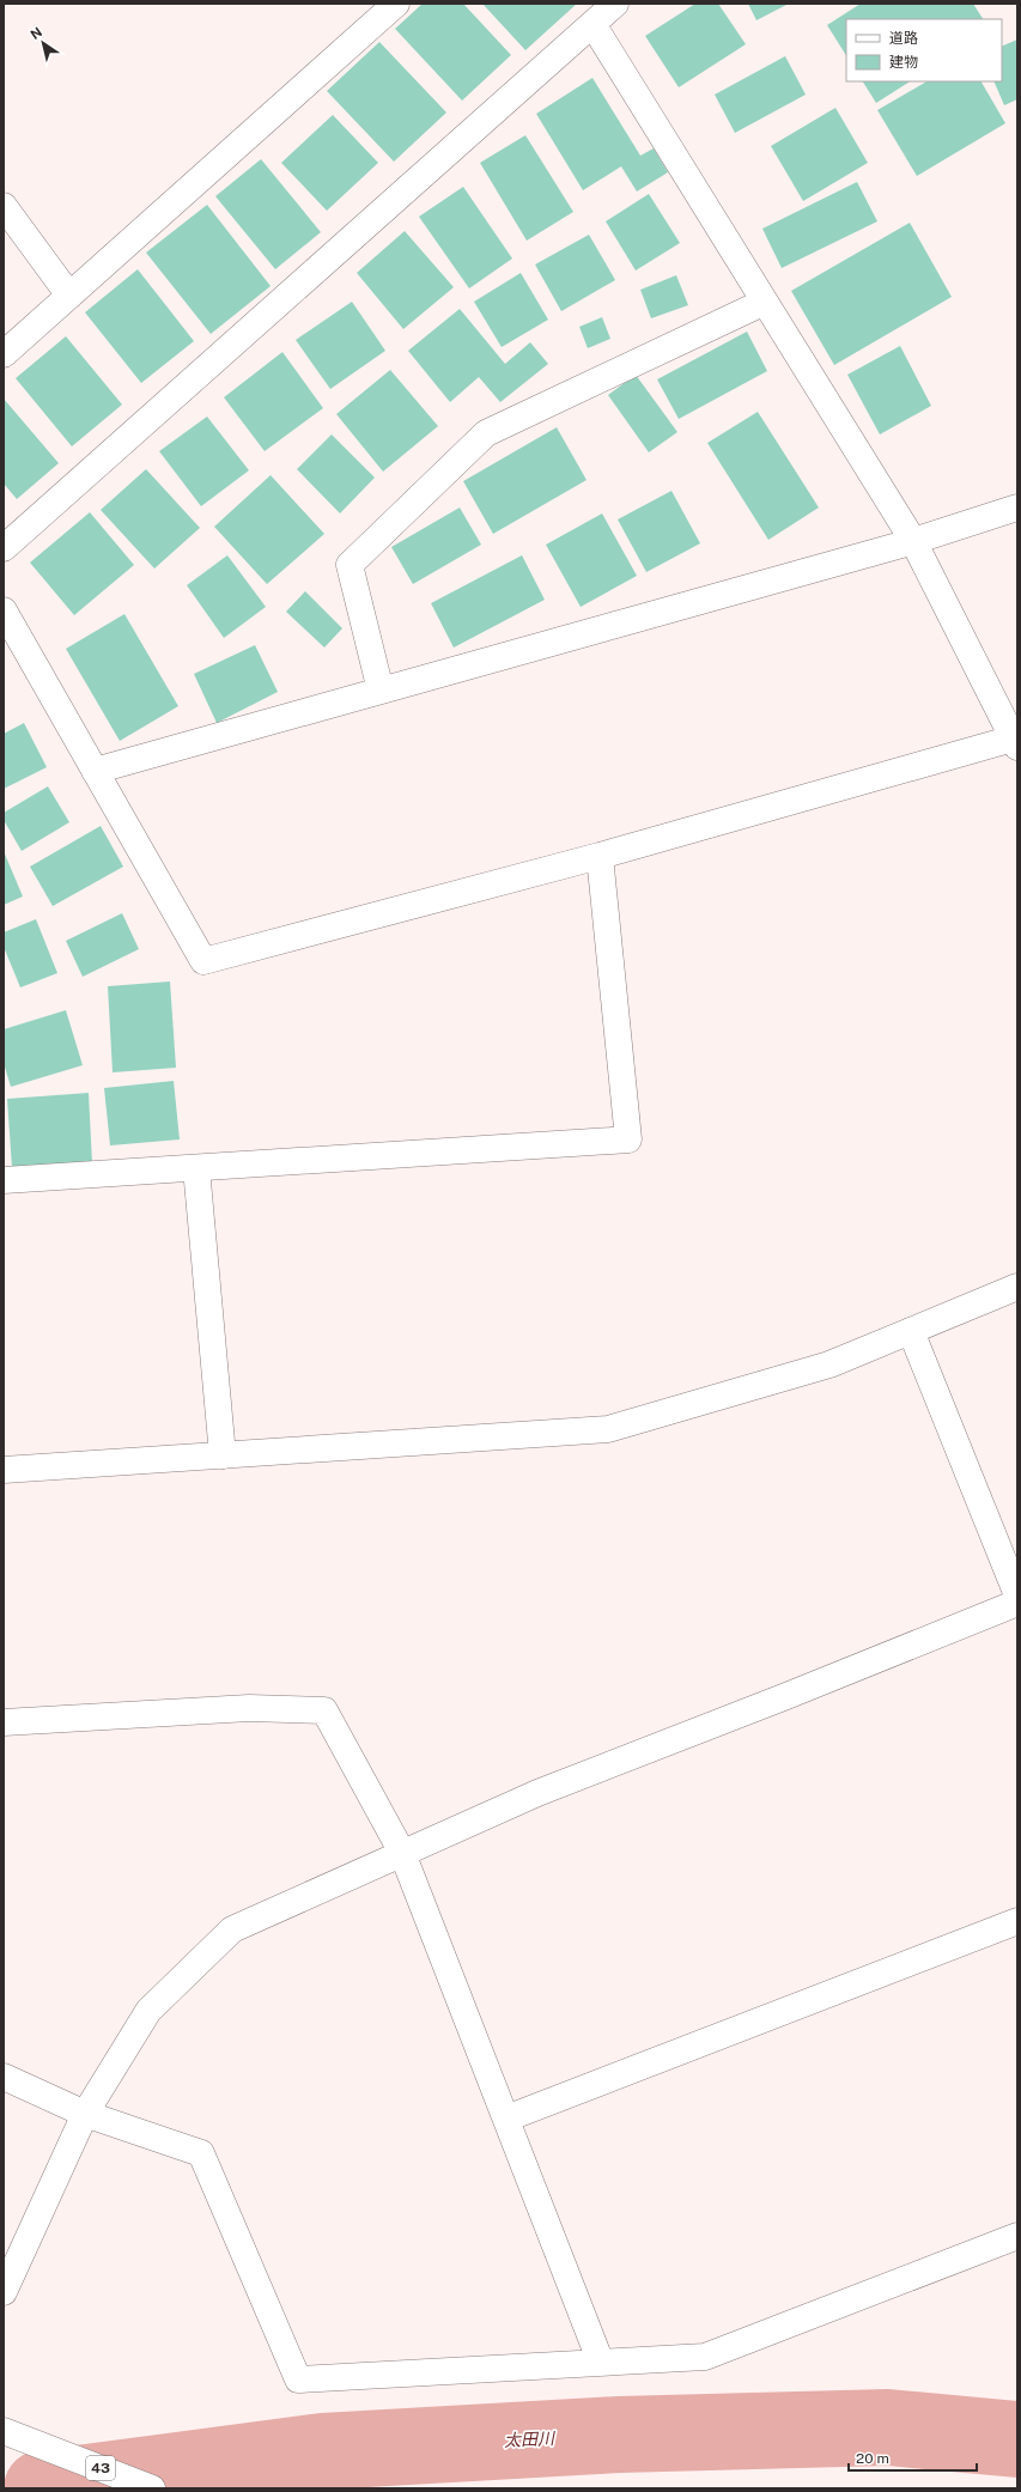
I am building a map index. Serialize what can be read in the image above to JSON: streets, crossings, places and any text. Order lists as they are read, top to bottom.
{
  "streets": {
    "street": ["43"]
  },
  "water": ["太田川"],
  "legend": ["道路", "建物"],
  "scale_bar": "20 m",
  "north": "top left"
}
